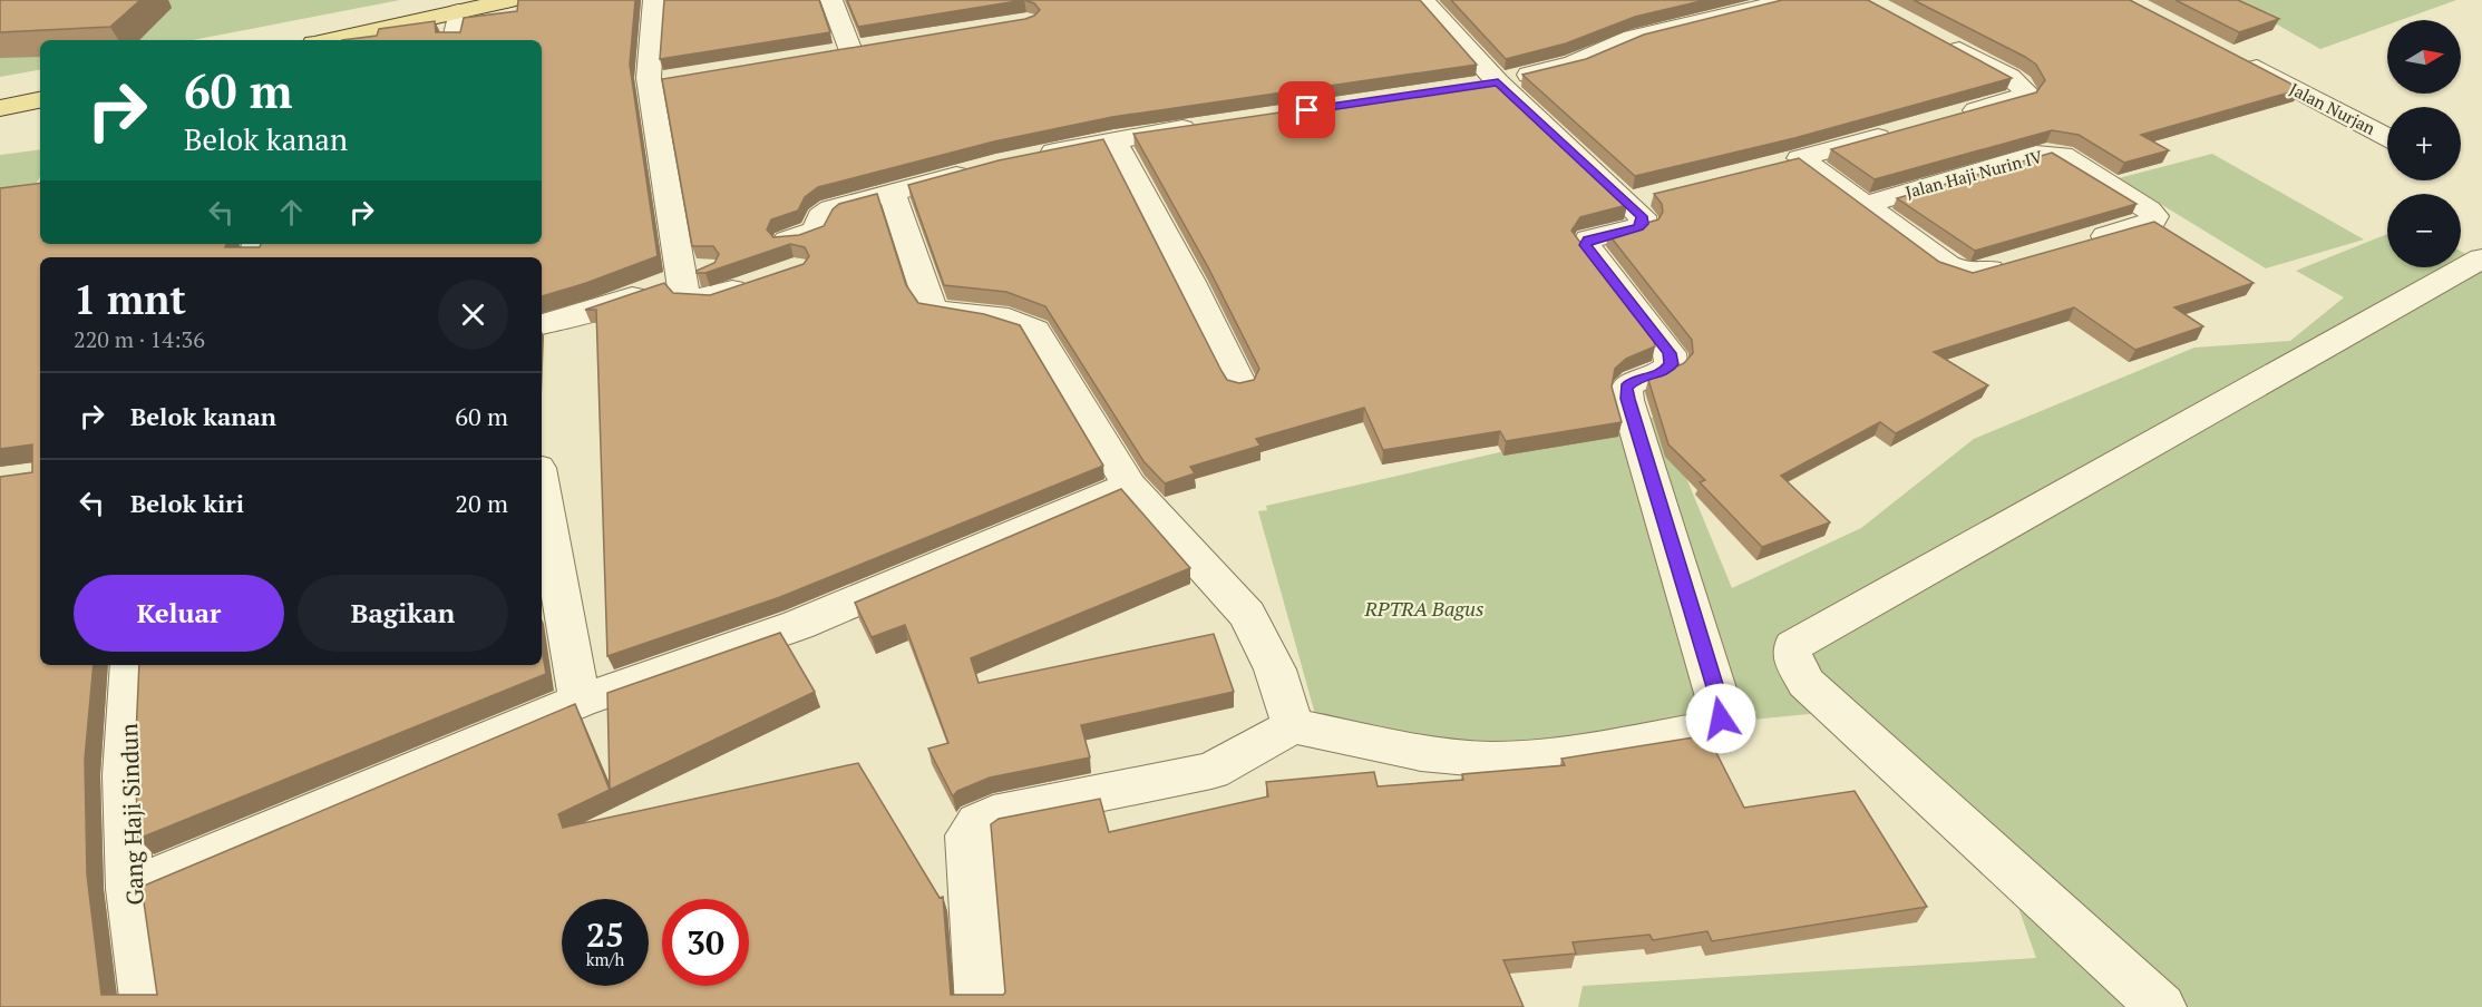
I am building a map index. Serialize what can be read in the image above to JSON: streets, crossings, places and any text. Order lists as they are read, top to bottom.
{
  "streets": {
    "street": ["Jalan Nurjan", "Jalan Haji Nurin IV", "Gang Haji Sindun"]
  },
  "parks": ["RPTRA Bagus"],
  "north": "right",
  "page": {
    "map_buttons": ["+", "−"],
    "turn": ["60 m", "Belok kanan"],
    "heading": ["1 mnt", "220 m · 14:36"],
    "list": [
      {
        "name": "Belok kanan",
        "value": "60 m"
      },
      {
        "name": "Belok kiri",
        "value": "20 m"
      }
    ],
    "buttons": ["Keluar", "Bagikan"],
    "speed": "25 km/h",
    "limit": "30"
  }
}
